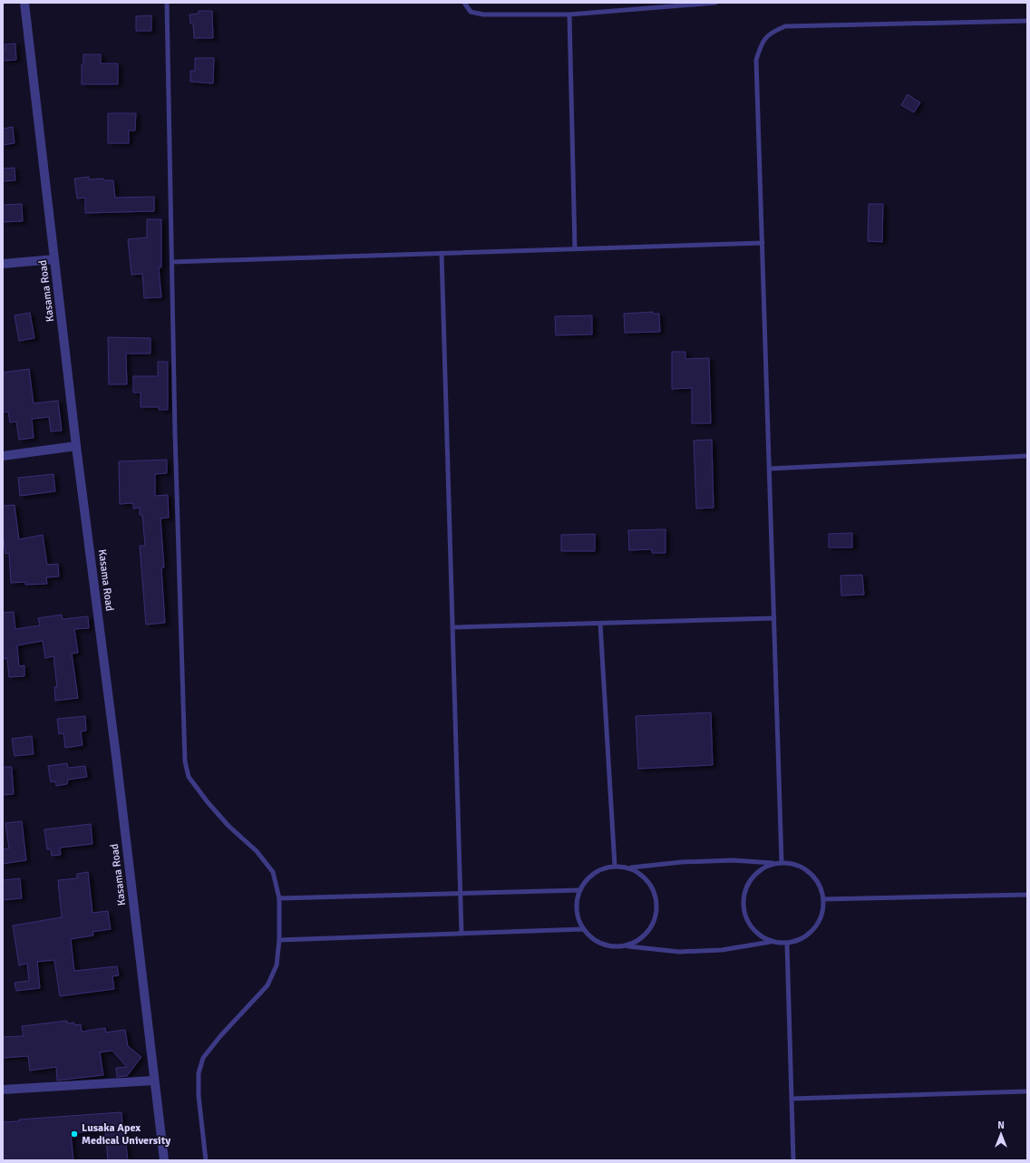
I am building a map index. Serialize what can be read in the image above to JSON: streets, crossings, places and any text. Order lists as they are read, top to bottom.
{
  "streets": {
    "street": ["Kasama Road"]
  },
  "places": ["Lusaka Apex Medical University"],
  "north": "top"
}
